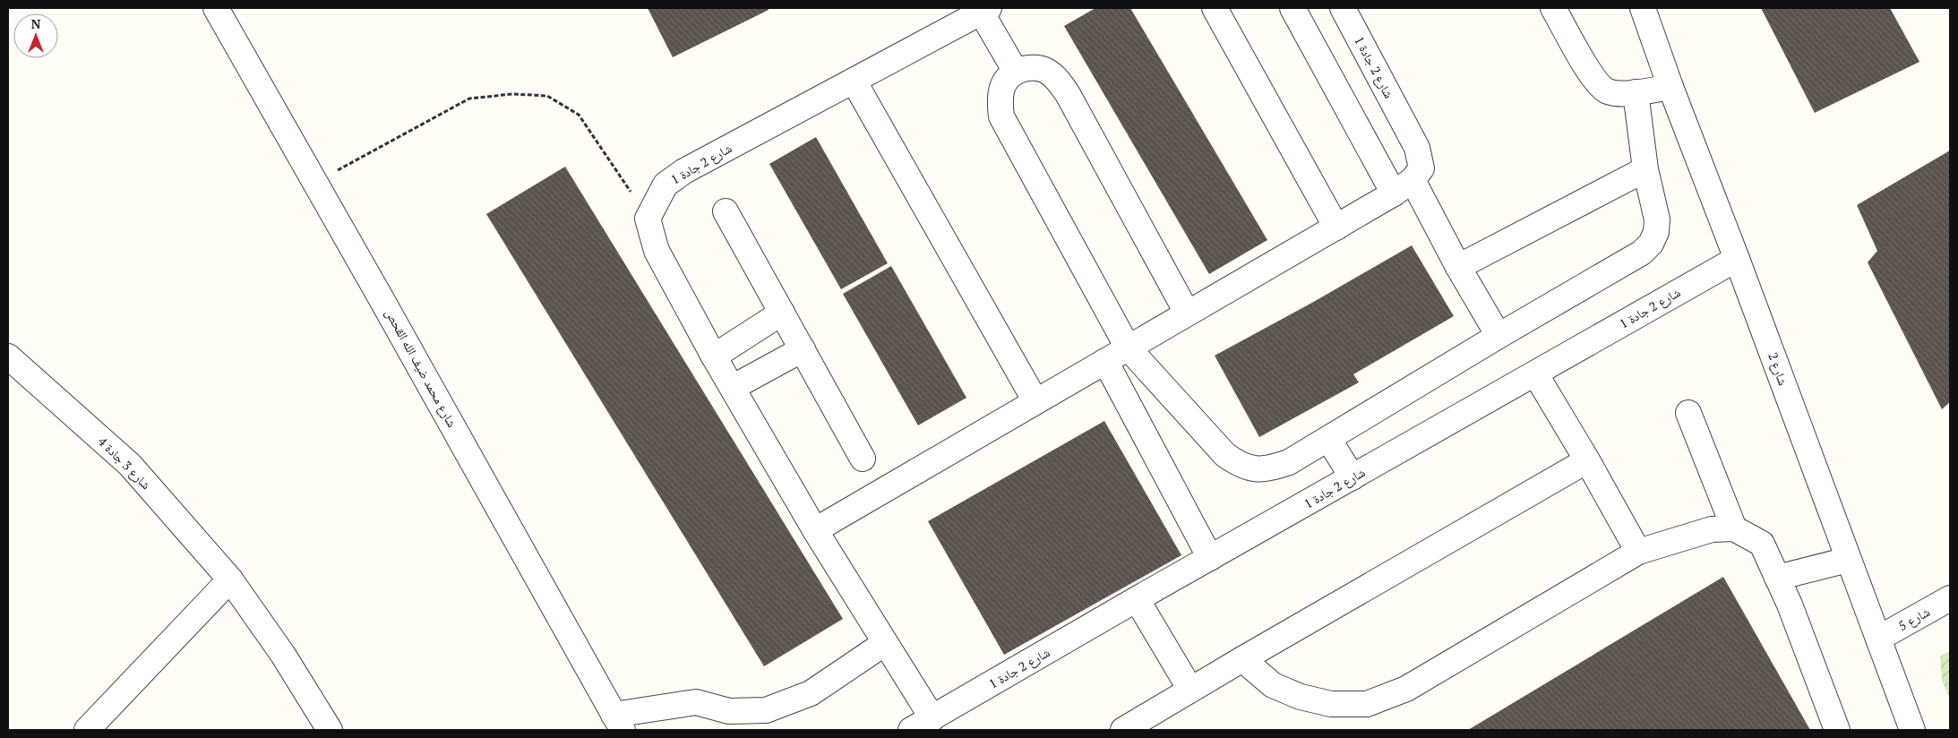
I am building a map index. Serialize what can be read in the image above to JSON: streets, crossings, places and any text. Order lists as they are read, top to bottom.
{
  "streets": {
    "street": [
      "شارع 2 جادة 1",
      "شارع محمد ضيف الله القحص",
      "شارع 2",
      "شارع 3 جادة 4",
      "شارع 5"
    ]
  },
  "crossings": [
    ["شارع 2 جادة 1", "شارع 2"],
    ["شارع 2", "شارع 5"]
  ],
  "north": "top"
}
